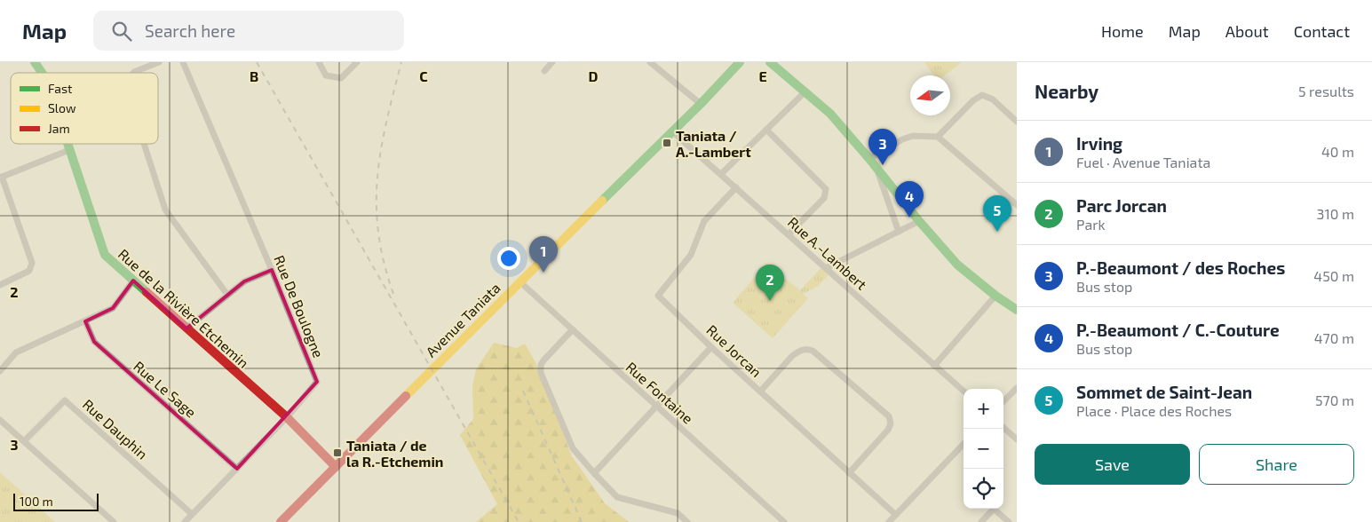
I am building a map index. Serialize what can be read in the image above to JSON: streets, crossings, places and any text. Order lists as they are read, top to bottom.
{
  "streets": {
    "main road": ["Rue de la Rivière Etchemin", "Avenue Taniata"],
    "street": [
      "Rue A.-Lambert",
      "Rue De Boulogne",
      "Rue Jorcan",
      "Rue Le Sage",
      "Rue Fontaine",
      "Rue Dauphin"
    ]
  },
  "crossings": [
    ["Rue A.-Lambert", "Avenue Taniata"],
    ["Rue A.-Lambert", "Rue Jorcan"],
    ["Rue De Boulogne", "Rue de la Rivière Etchemin"],
    ["Rue De Boulogne", "Rue Le Sage"],
    ["Rue De Boulogne", "Rue Dauphin"],
    ["Rue de la Rivière Etchemin", "Avenue Taniata"],
    ["Avenue Taniata", "Rue Fontaine"]
  ],
  "places": {
    "transit": ["Taniata / A.-Lambert", "Taniata / de la R.-Etchemin"]
  },
  "legend": ["Fast", "Slow", "Jam"],
  "scale_bar": "100 m",
  "north": "left",
  "page": {
    "header": "Map",
    "search": "Search here",
    "nav": [
      "Home",
      "Map",
      "About",
      "Contact"
    ],
    "heading": ["Nearby", "5 results"],
    "list": [
      {
        "mark": "1",
        "name": "Irving",
        "note": "Fuel · Avenue Taniata",
        "value": "40 m"
      },
      {
        "mark": "2",
        "name": "Parc Jorcan",
        "note": "Park",
        "value": "310 m"
      },
      {
        "mark": "3",
        "name": "P.-Beaumont / des Roches",
        "note": "Bus stop",
        "value": "450 m"
      },
      {
        "mark": "4",
        "name": "P.-Beaumont / C.-Couture",
        "note": "Bus stop",
        "value": "470 m"
      },
      {
        "mark": "5",
        "name": "Sommet de Saint-Jean",
        "note": "Place · Place des Roches",
        "value": "570 m"
      }
    ],
    "pins": [
      "3",
      "4",
      "5",
      "1",
      "2"
    ],
    "map_buttons": ["+", "−"],
    "buttons": ["Save", "Share"],
    "scale": "100 m"
  },
  "grid": {
    "columns": [
      "B",
      "C",
      "D",
      "E"
    ],
    "rows": ["2", "3"]
  }
}
